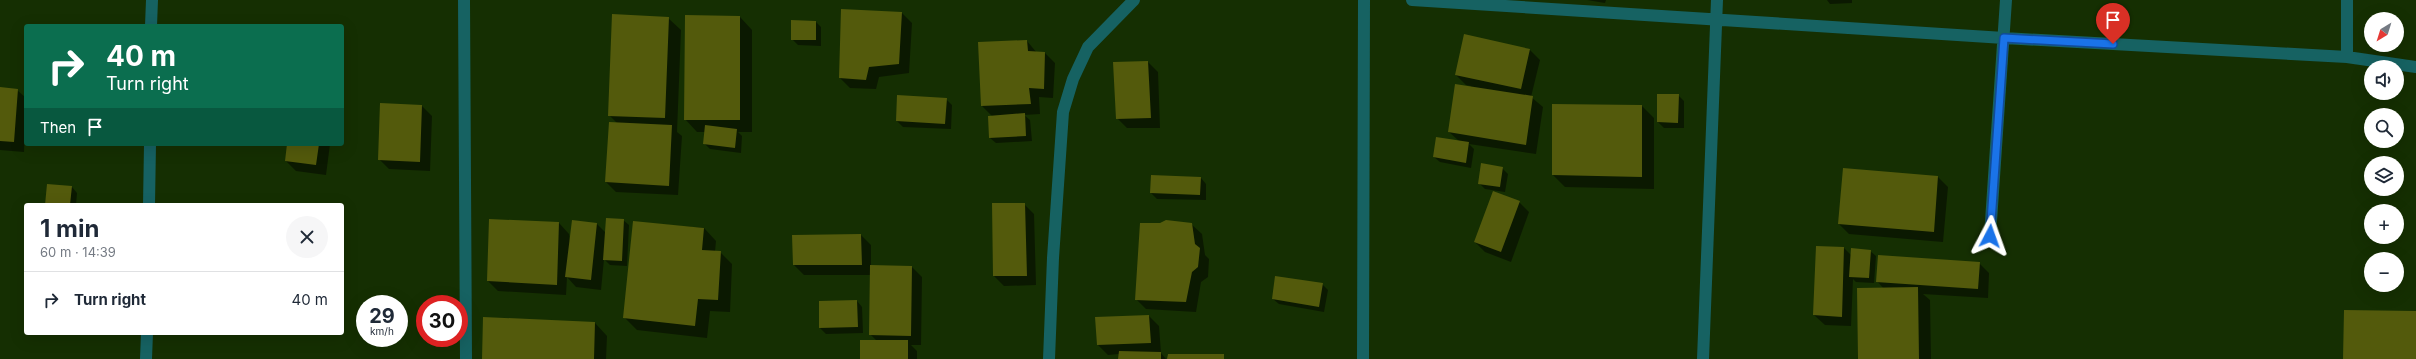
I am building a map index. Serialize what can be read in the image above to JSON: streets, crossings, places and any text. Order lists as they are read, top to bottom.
{
  "north": "bottom left",
  "page": {
    "map_buttons": ["+", "−"],
    "turn": ["40 m", "Turn right"],
    "then": "Then",
    "heading": ["1 min", "60 m · 14:39"],
    "list": [
      {
        "name": "Turn right",
        "value": "40 m"
      }
    ],
    "speed": "29 km/h",
    "limit": "30"
  }
}
